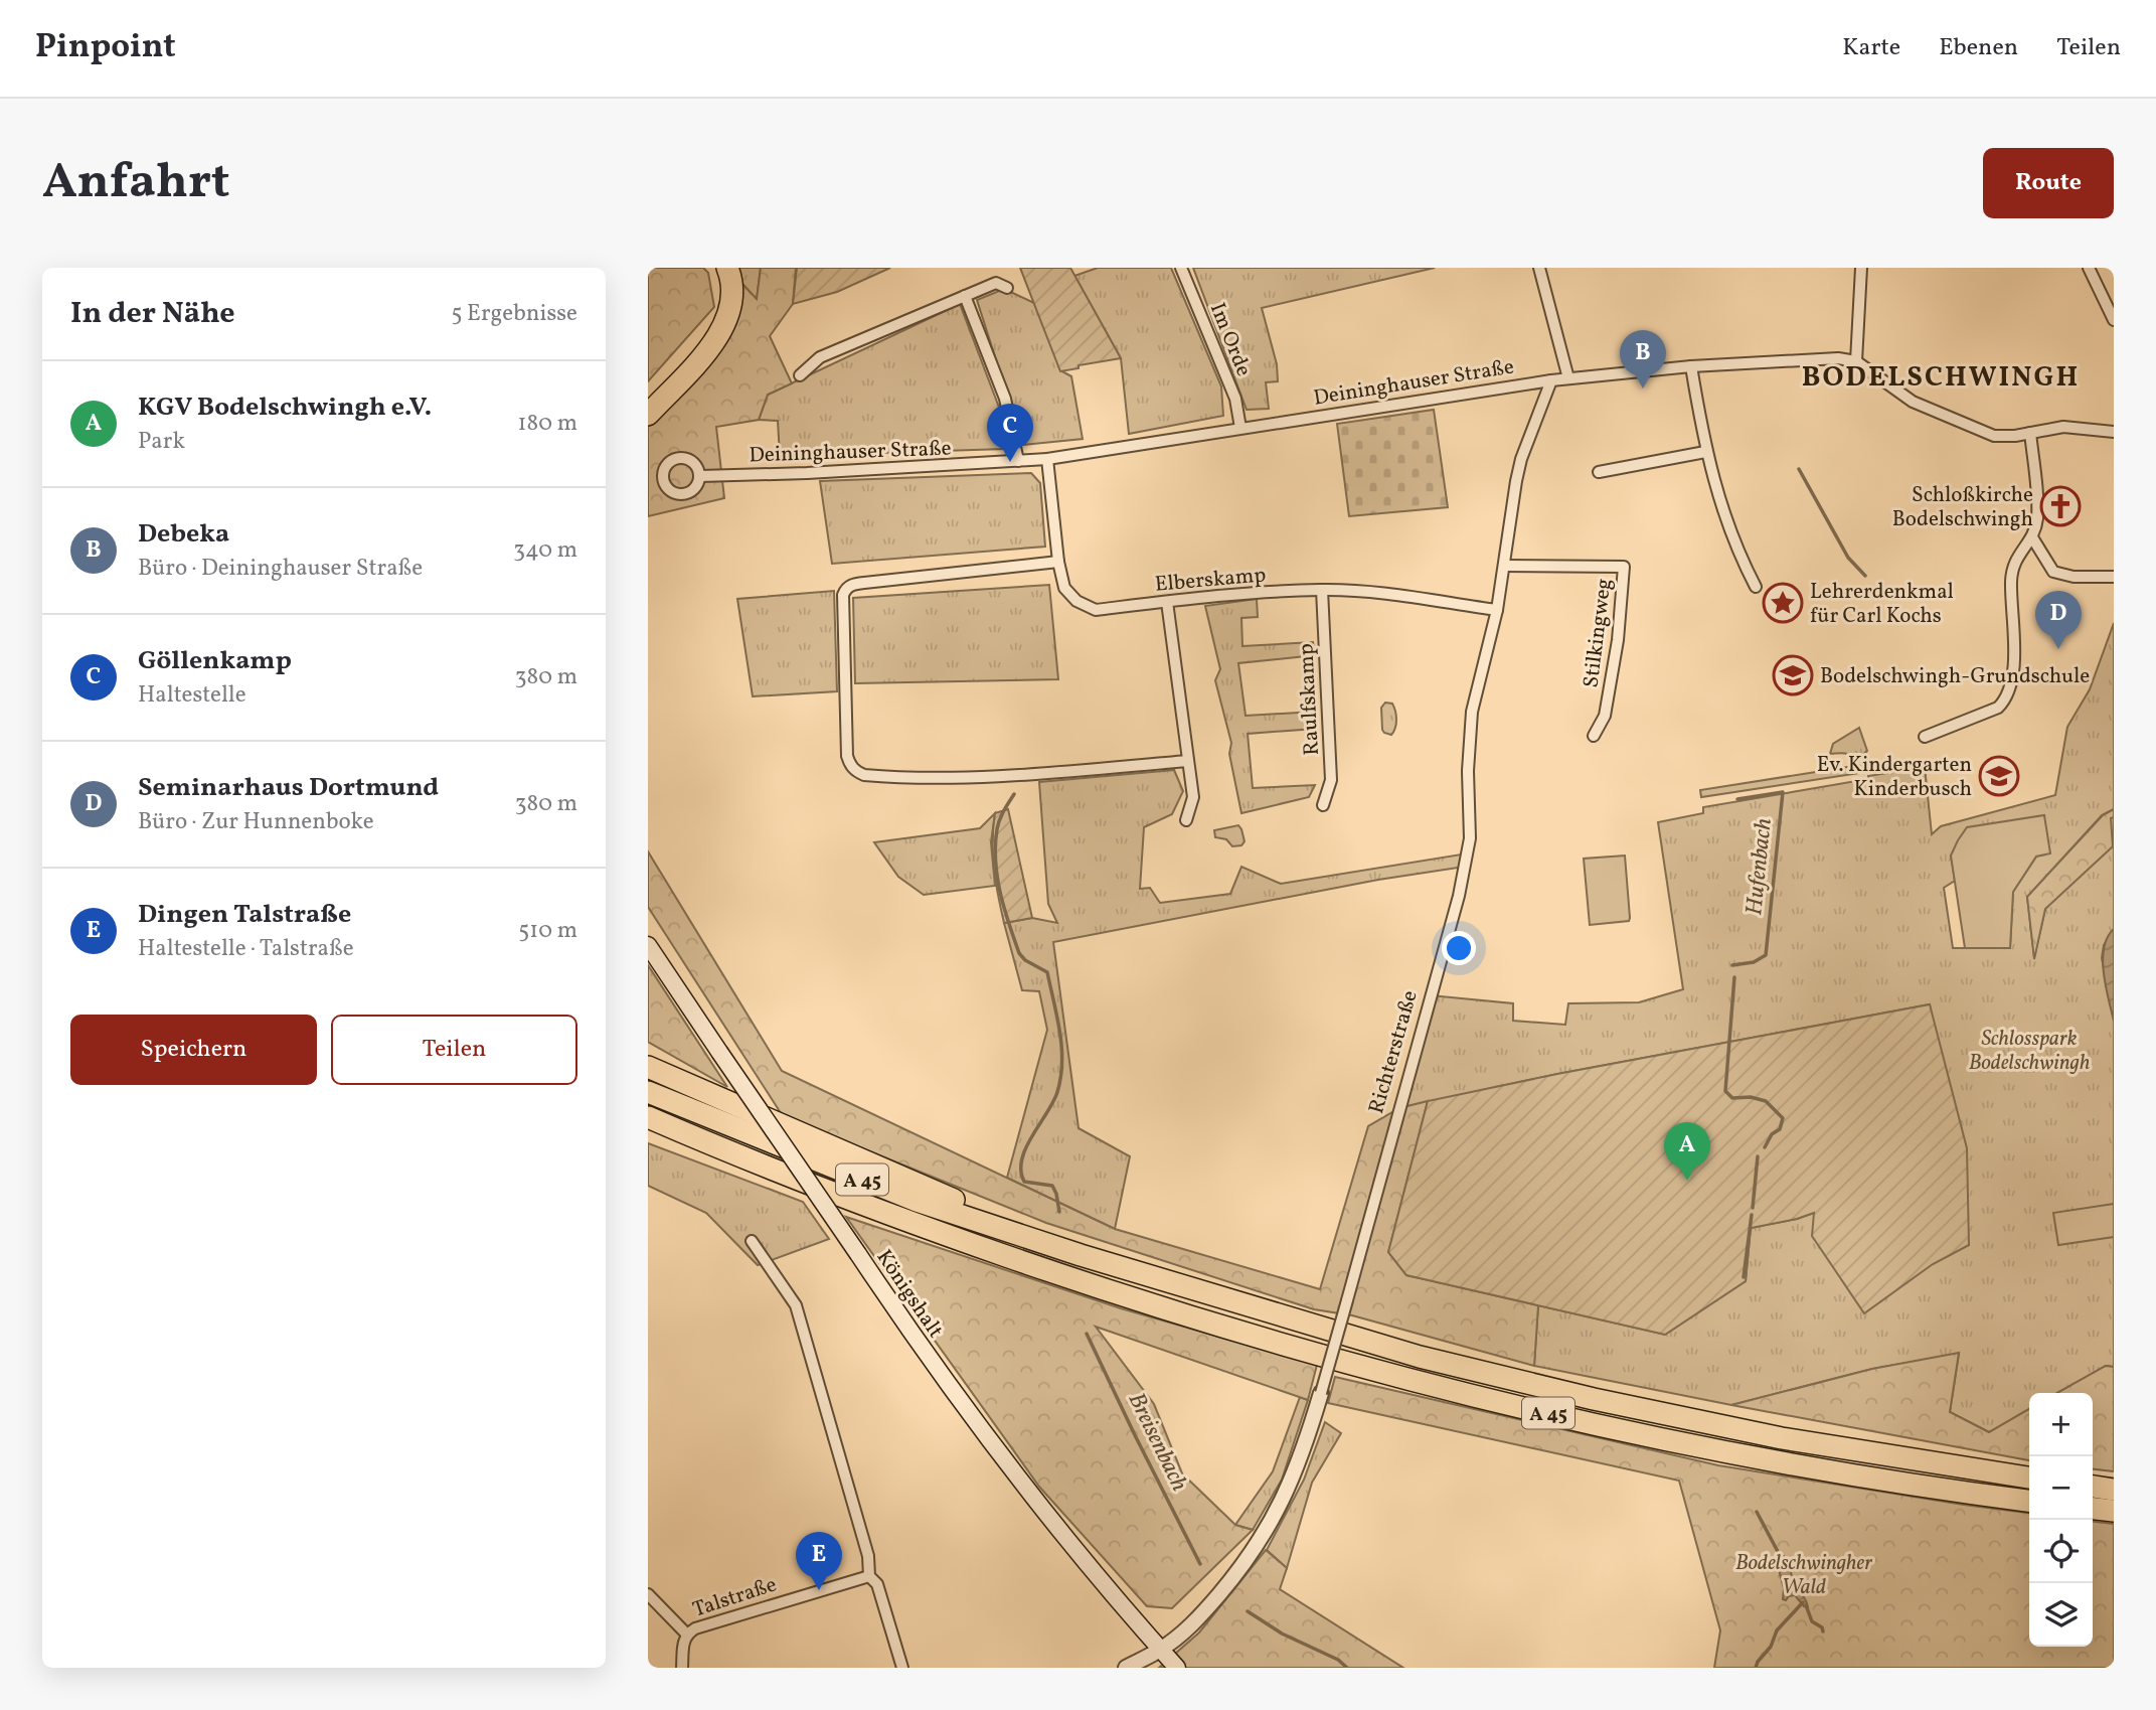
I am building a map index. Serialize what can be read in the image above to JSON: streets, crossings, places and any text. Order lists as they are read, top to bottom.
{
  "streets": {
    "highway": ["A 45"],
    "main road": ["Königshalt"],
    "street": [
      "Im Orde",
      "Deininghauser Straße",
      "Elberskamp",
      "Stilkingweg",
      "Raulfskamp",
      "Richterstraße",
      "Talstraße"
    ]
  },
  "crossings": [
    ["Im Orde", "Deininghauser Straße"],
    ["Deininghauser Straße", "Elberskamp"],
    ["Deininghauser Straße", "Richterstraße"],
    ["Elberskamp", "Raulfskamp"],
    ["Elberskamp", "Richterstraße"],
    ["Stilkingweg", "Richterstraße"],
    ["Richterstraße", "Königshalt"]
  ],
  "districts": ["BODELSCHWINGH"],
  "water": ["Hufenbach", "Breisenbach"],
  "parks": ["Schlosspark Bodelschwingh", "Bodelschwingher Wald"],
  "places": {
    "church": ["Schloßkirche Bodelschwingh"],
    "place": ["Lehrerdenkmal für Carl Kochs"],
    "school or university": ["Bodelschwingh-Grundschule", "Ev. Kindergarten Kinderbusch"]
  },
  "page": {
    "header": "Pinpoint",
    "nav": ["Karte", "Ebenen", "Teilen"],
    "buttons": [
      "Route",
      ["Speichern", "Teilen"]
    ],
    "title": "Anfahrt",
    "heading": ["In der Nähe", "5 Ergebnisse"],
    "pins": [
      "B",
      "C",
      "D",
      "A",
      "E"
    ],
    "list": [
      {
        "mark": "A",
        "name": "KGV Bodelschwingh e.V.",
        "note": "Park",
        "value": "180 m"
      },
      {
        "mark": "B",
        "name": "Debeka",
        "note": "Büro · Deininghauser Straße",
        "value": "340 m"
      },
      {
        "mark": "C",
        "name": "Göllenkamp",
        "note": "Haltestelle",
        "value": "380 m"
      },
      {
        "mark": "D",
        "name": "Seminarhaus Dortmund",
        "note": "Büro · Zur Hunnenboke",
        "value": "380 m"
      },
      {
        "mark": "E",
        "name": "Dingen Talstraße",
        "note": "Haltestelle · Talstraße",
        "value": "510 m"
      }
    ],
    "map_buttons": ["+", "−"]
  }
}
